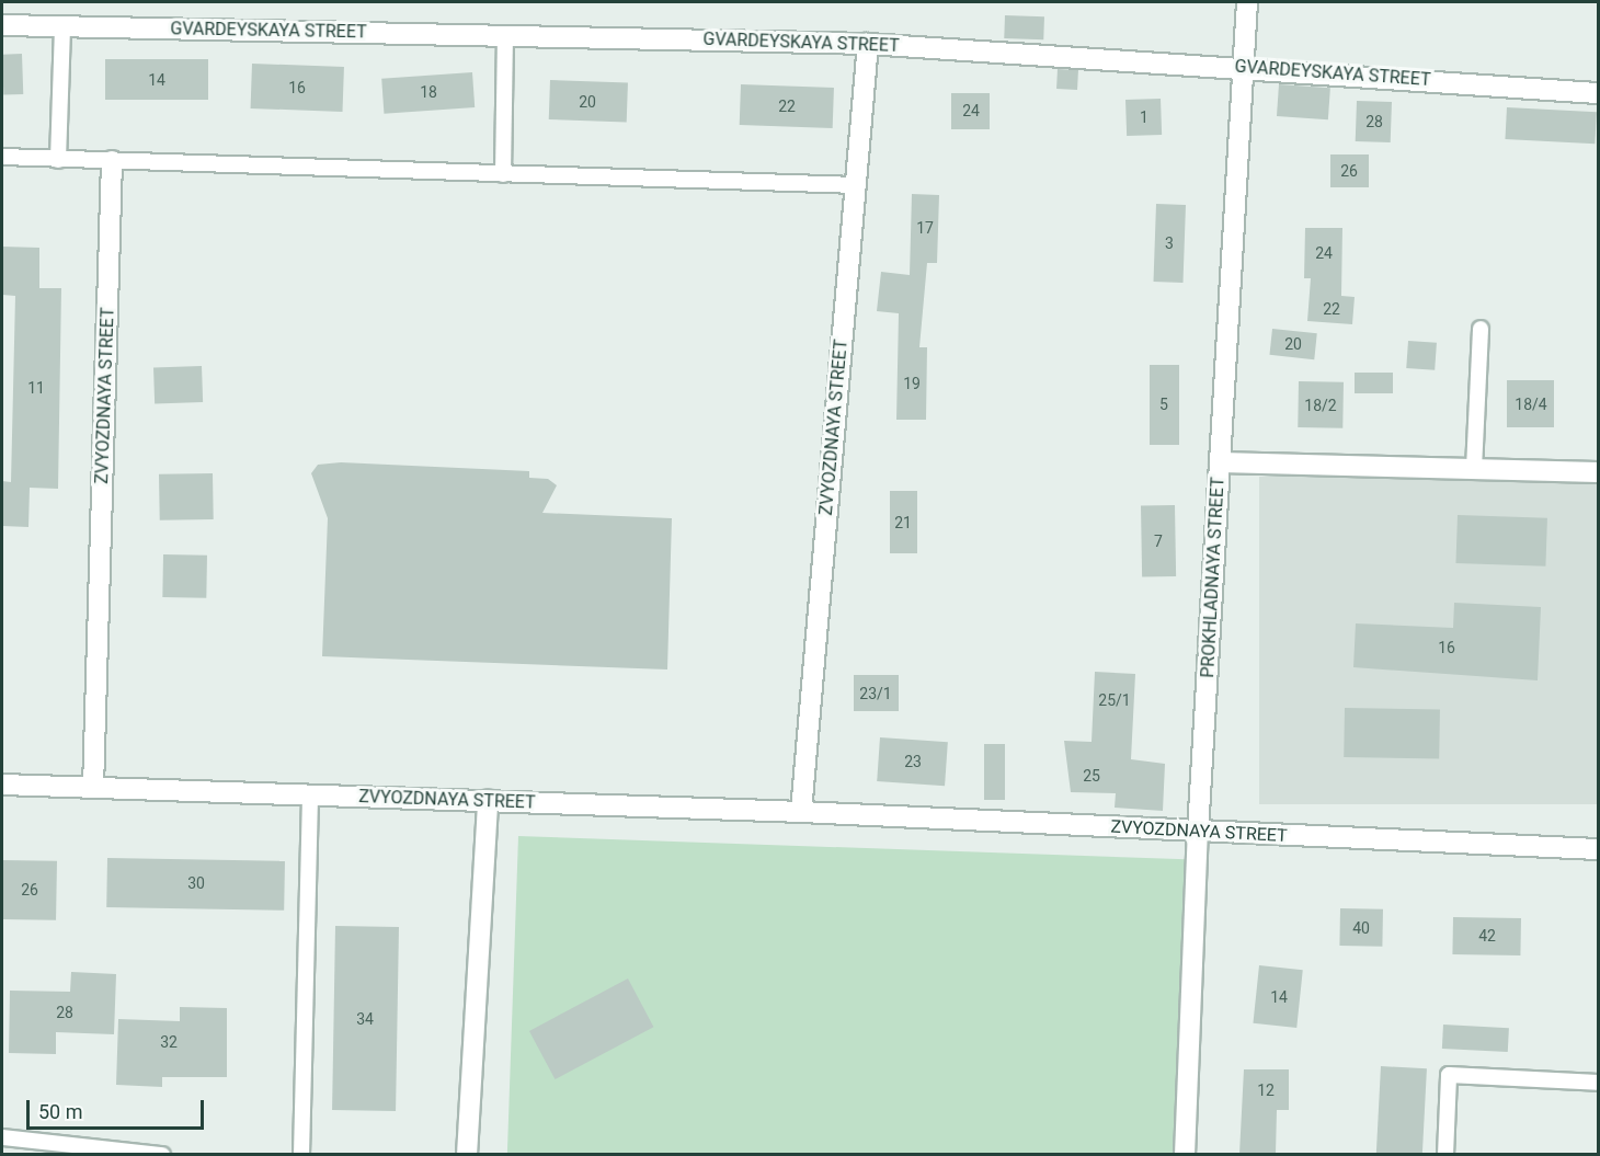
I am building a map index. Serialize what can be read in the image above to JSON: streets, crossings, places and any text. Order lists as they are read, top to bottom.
{
  "streets": {
    "street": ["GVARDEYSKAYA STREET", "ZVYOZDNAYA STREET", "PROKHLADNAYA STREET"]
  },
  "crossings": [
    ["GVARDEYSKAYA STREET", "ZVYOZDNAYA STREET"],
    ["GVARDEYSKAYA STREET", "PROKHLADNAYA STREET"],
    ["ZVYOZDNAYA STREET", "PROKHLADNAYA STREET"]
  ],
  "house_numbers": [
    "14",
    "16",
    "18",
    "20",
    "22",
    "24",
    "1",
    "28",
    "26",
    "17",
    "3",
    "24",
    "22",
    "20",
    "19",
    "11",
    "5",
    "18/4",
    "18/2",
    "21",
    "7",
    "16",
    "23/1",
    "25/1",
    "23",
    "25",
    "30",
    "26",
    "40",
    "42",
    "14",
    "28",
    "34",
    "32",
    "12"
  ],
  "scale_bar": "50 m"
}
